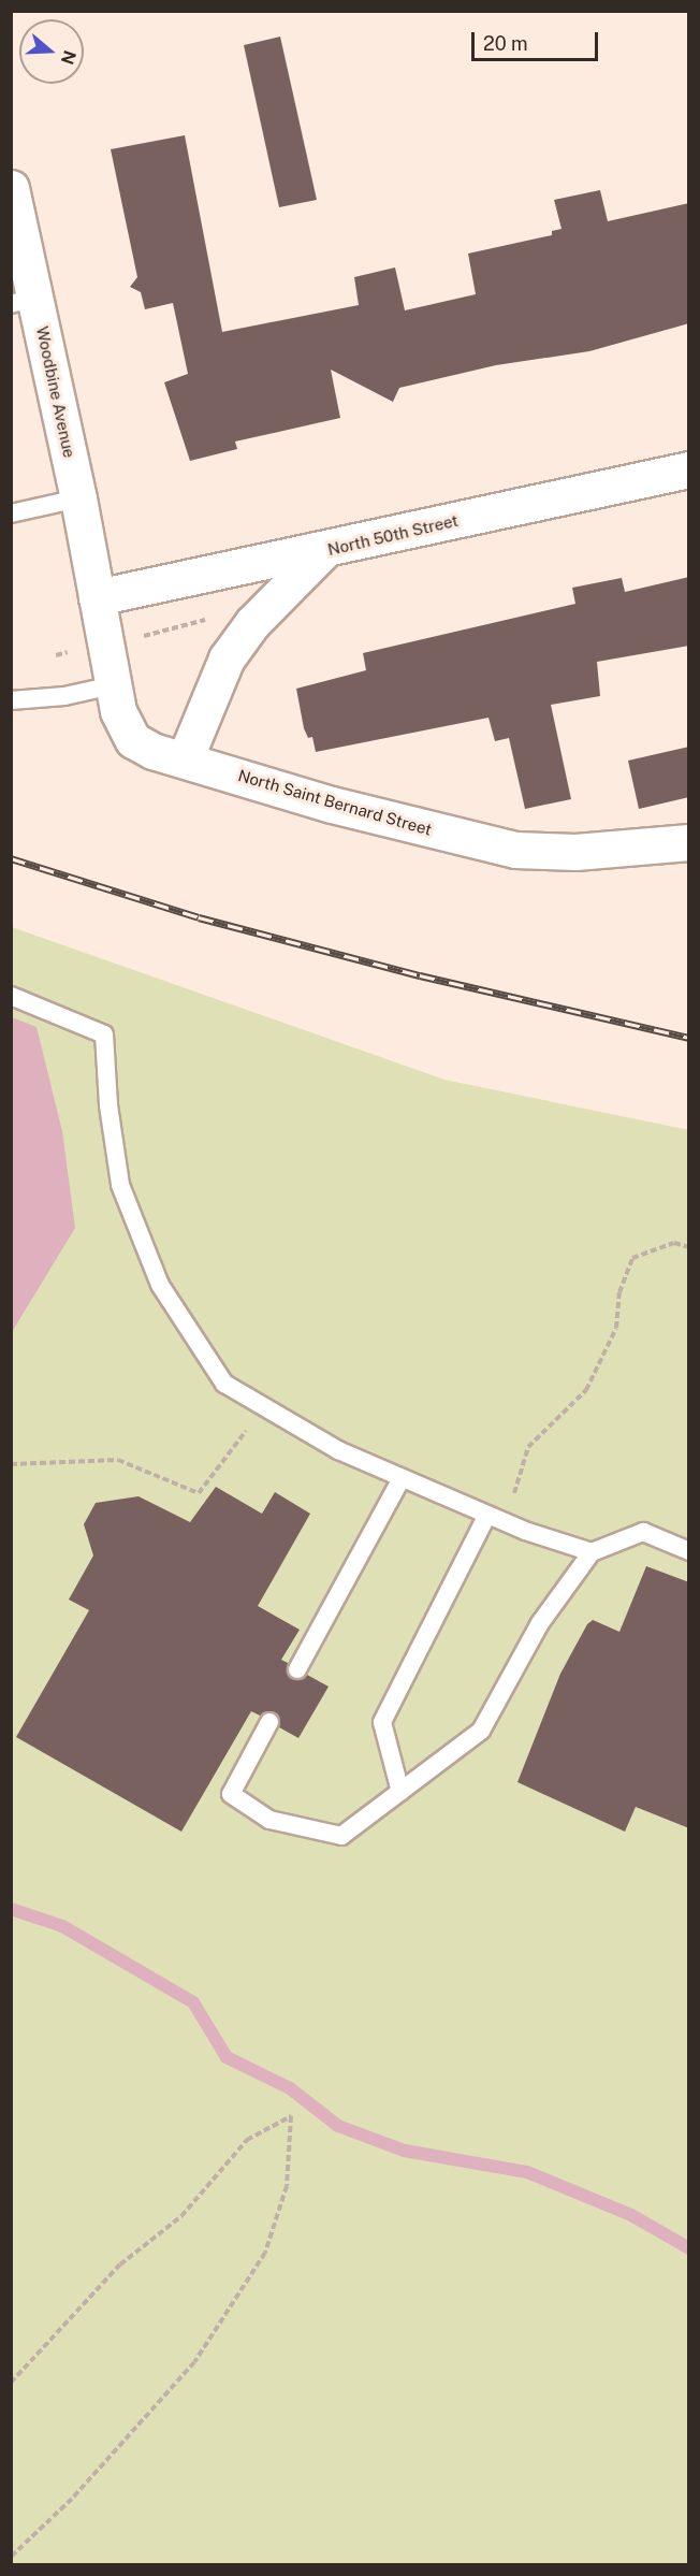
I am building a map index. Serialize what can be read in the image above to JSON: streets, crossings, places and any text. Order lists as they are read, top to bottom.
{
  "streets": {
    "street": ["Woodbine Avenue", "North 50th Street", "North Saint Bernard Street"]
  },
  "crossings": [
    ["Woodbine Avenue", "North 50th Street"],
    ["Woodbine Avenue", "North Saint Bernard Street"],
    ["North 50th Street", "North Saint Bernard Street"]
  ],
  "scale_bar": "20 m",
  "north": "right"
}
